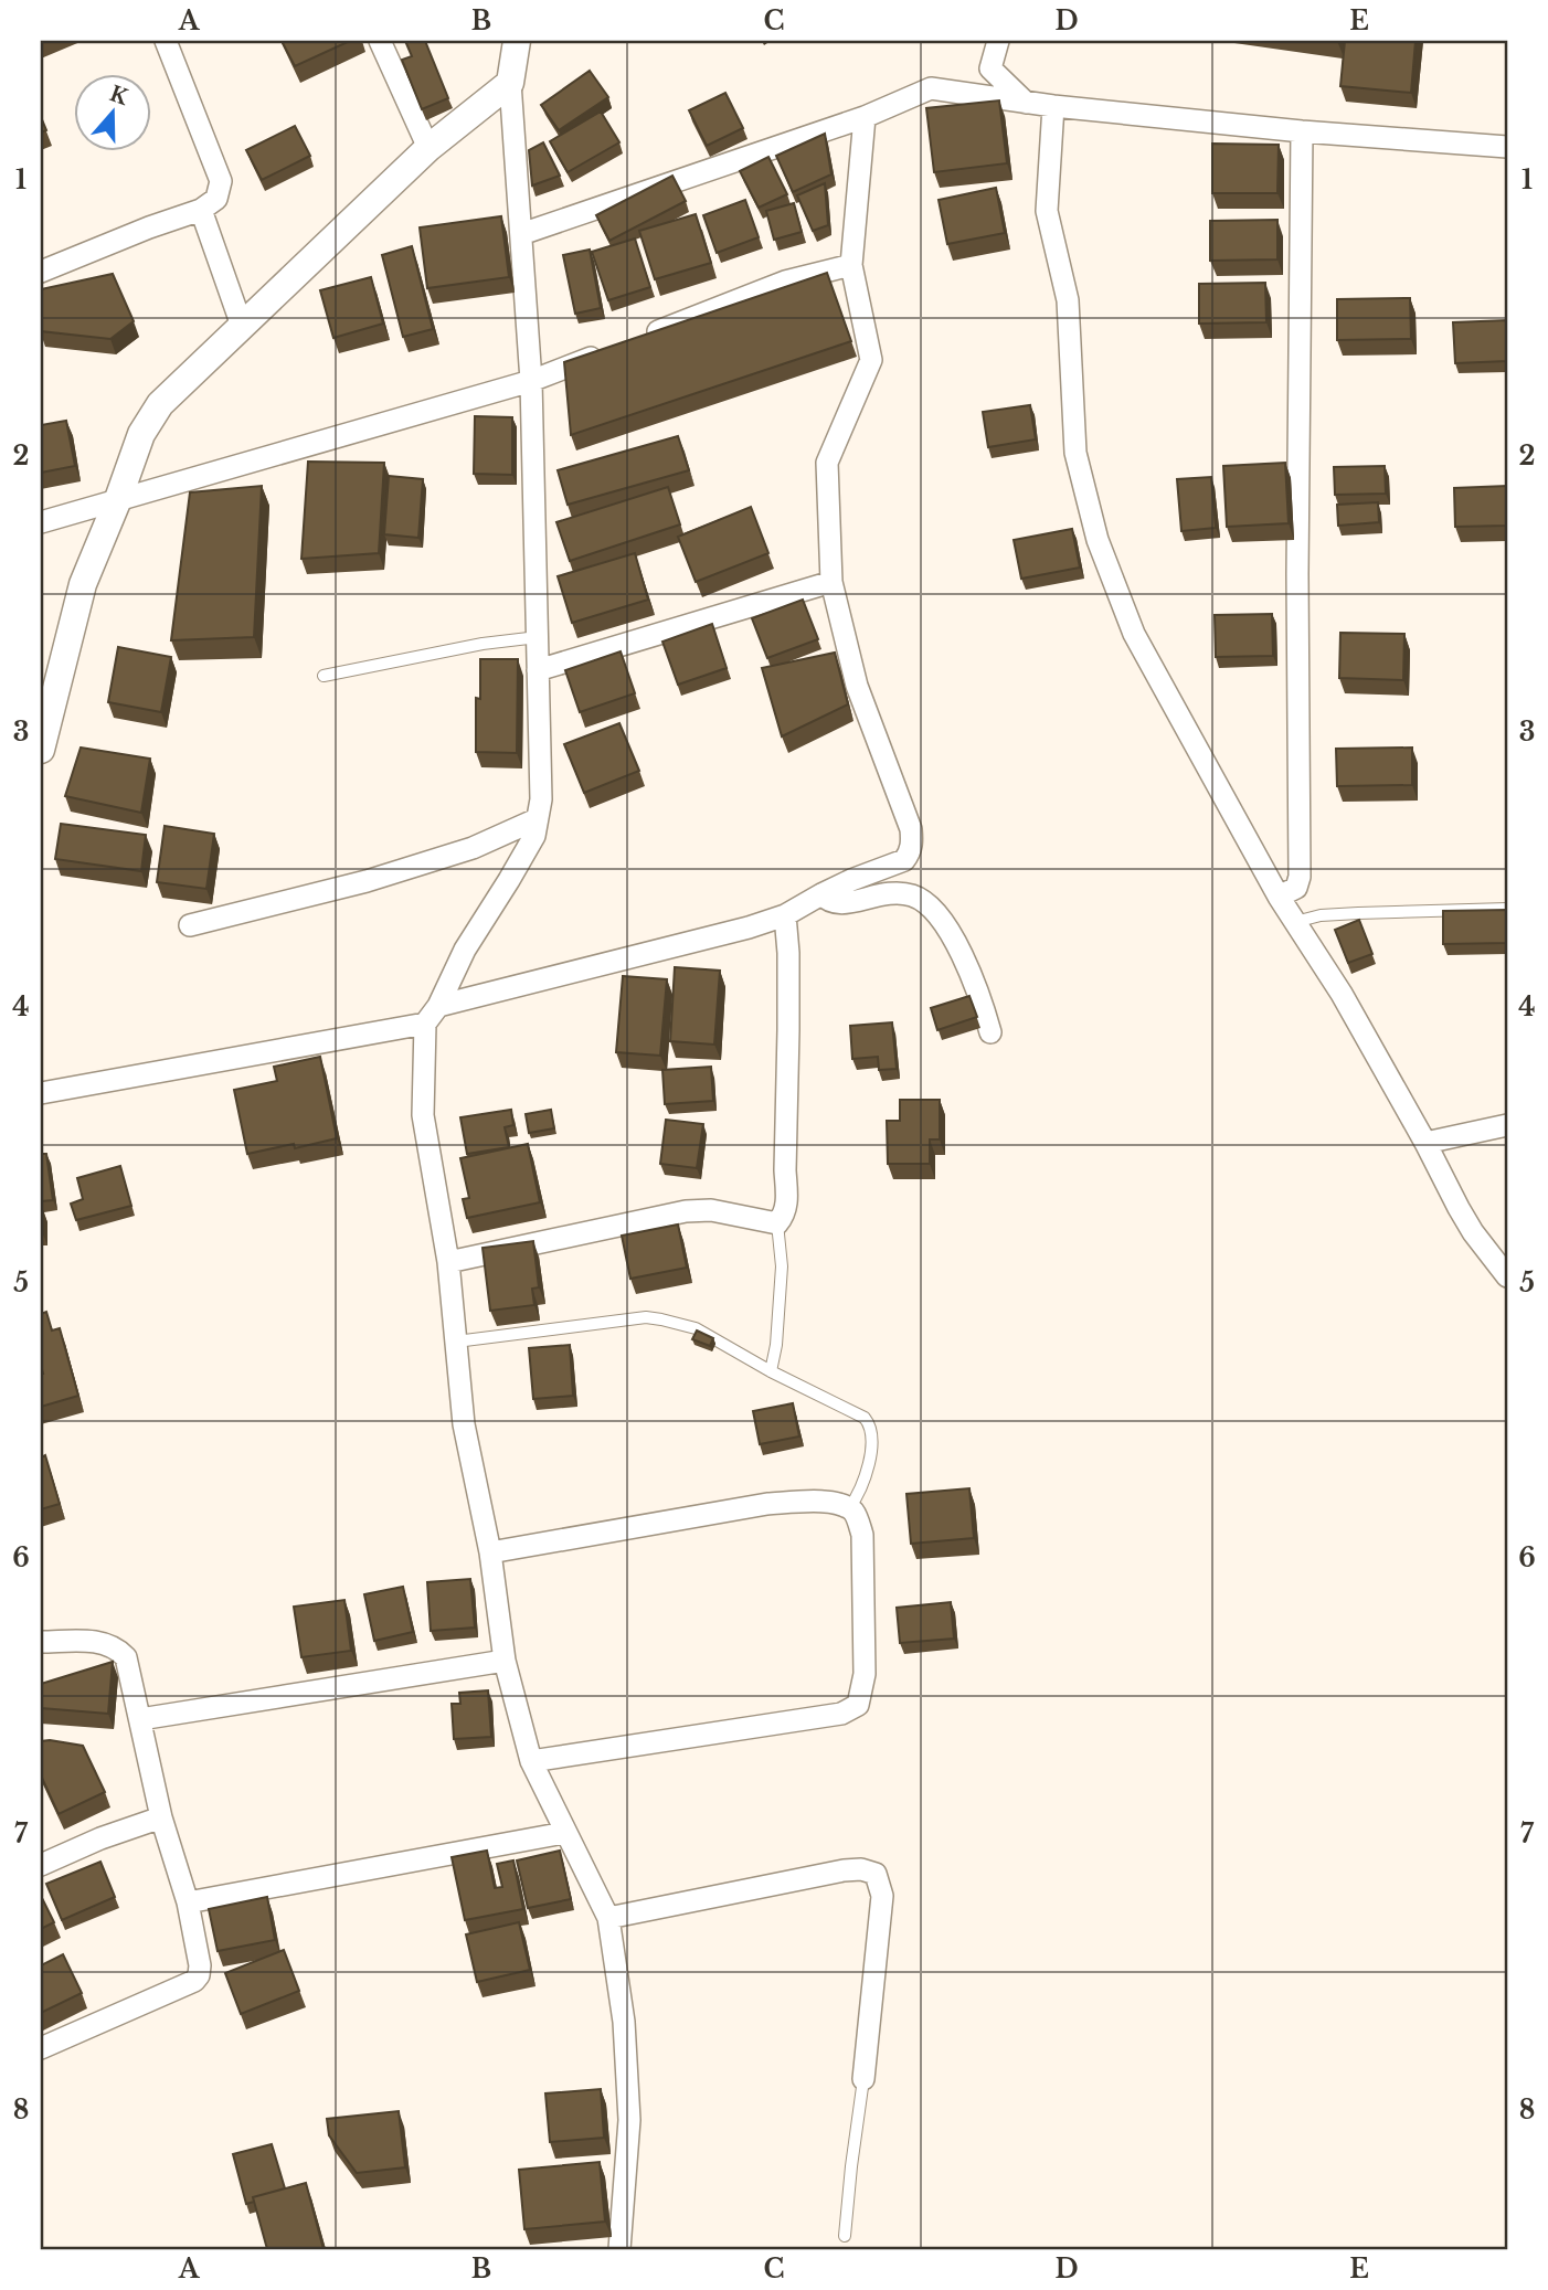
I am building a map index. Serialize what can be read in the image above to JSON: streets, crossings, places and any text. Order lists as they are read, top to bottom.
{
  "north": "top",
  "grid": {
    "columns": [
      "A",
      "B",
      "C",
      "D",
      "E"
    ],
    "rows": [
      "1",
      "2",
      "3",
      "4",
      "5",
      "6",
      "7",
      "8"
    ]
  }
}
